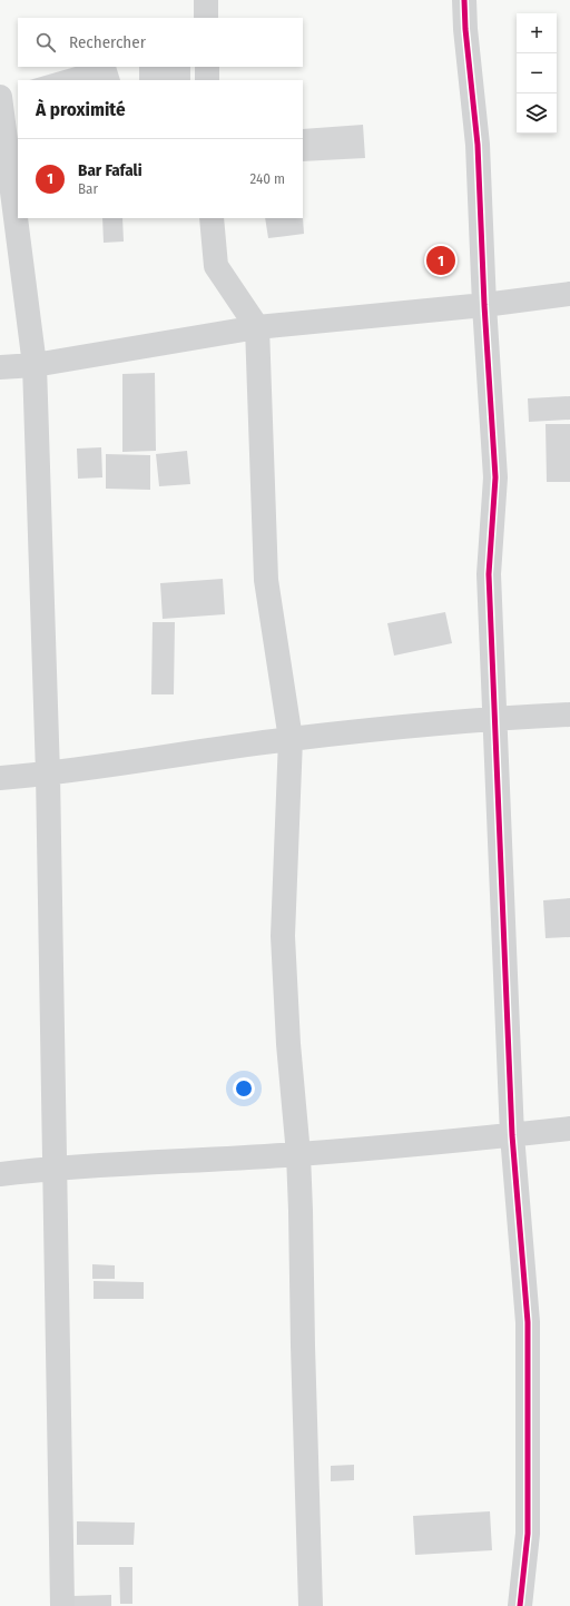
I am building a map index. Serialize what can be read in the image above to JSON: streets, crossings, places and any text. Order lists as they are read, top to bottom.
{
  "page": {
    "map_buttons": ["+", "−"],
    "search": "Rechercher",
    "heading": "À proximité",
    "list": [
      {
        "mark": "1",
        "name": "Bar Fafali",
        "note": "Bar",
        "value": "240 m"
      }
    ],
    "pins": "1"
  }
}
